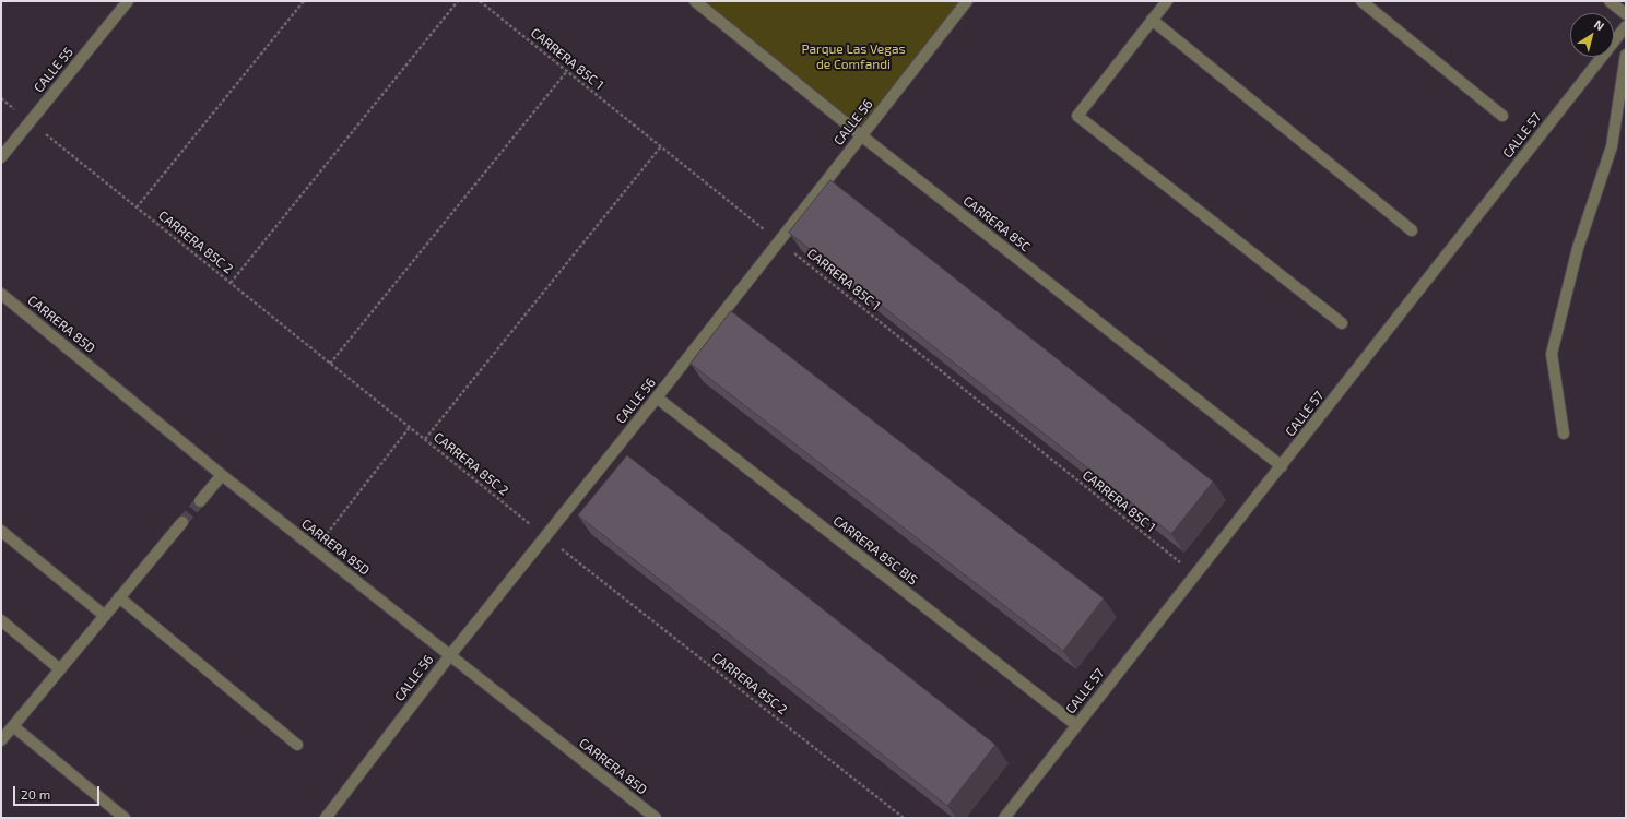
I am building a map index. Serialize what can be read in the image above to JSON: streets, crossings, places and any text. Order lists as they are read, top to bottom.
{
  "streets": {
    "street": [
      "CALLE 55",
      "CALLE 56",
      "CALLE 57",
      "CARRERA 85C",
      "CARRERA 85D",
      "CARRERA 85C BIS"
    ],
    "path": ["CARRERA 85C 1", "CARRERA 85C 2"]
  },
  "crossings": [
    ["CARRERA 85C 1", "CALLE 56"],
    ["CARRERA 85C 1", "CALLE 57"],
    ["CALLE 55", "CARRERA 85C 2"],
    ["CALLE 56", "CARRERA 85C"],
    ["CALLE 56", "CARRERA 85C 2"],
    ["CALLE 56", "CARRERA 85D"],
    ["CALLE 56", "CARRERA 85C BIS"],
    ["CALLE 57", "CARRERA 85C"],
    ["CALLE 57", "CARRERA 85C BIS"]
  ],
  "parks": ["Parque Las Vegas de Comfandi"],
  "scale_bar": "20 m",
  "north": "top right"
}
